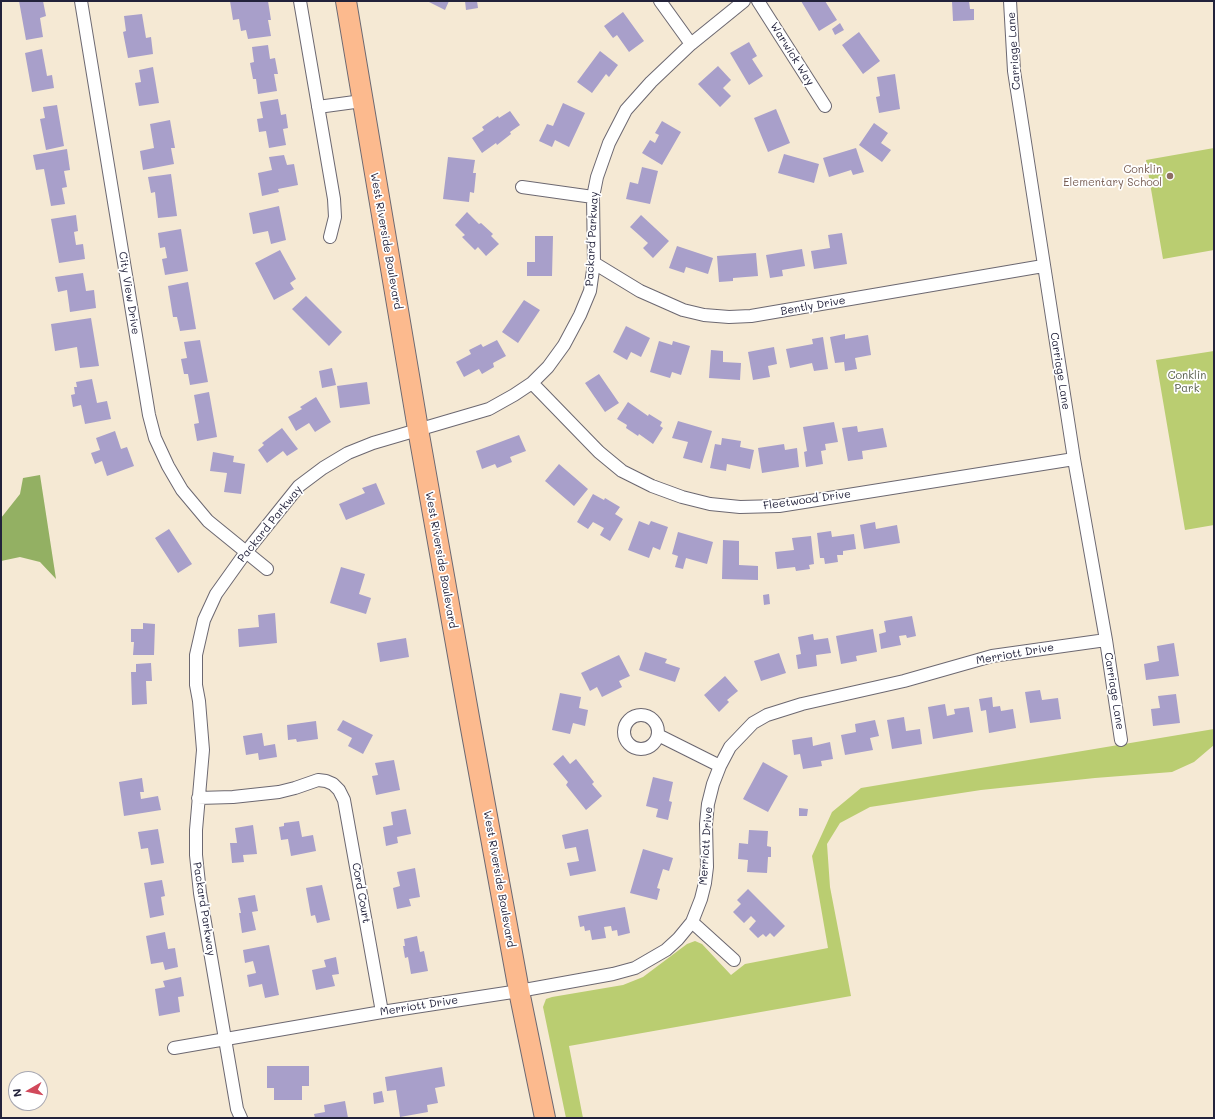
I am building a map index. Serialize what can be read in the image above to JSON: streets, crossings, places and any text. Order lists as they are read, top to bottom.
{
  "streets": {
    "main road": ["West Riverside Boulevard"],
    "street": [
      "Carriage Lane",
      "Warwick Way",
      "Packard Parkway",
      "City View Drive",
      "Bently Drive",
      "Fleetwood Drive",
      "Merriott Drive",
      "Cord Court"
    ]
  },
  "crossings": [
    ["Carriage Lane", "Bently Drive"],
    ["Carriage Lane", "Fleetwood Drive"],
    ["Carriage Lane", "Merriott Drive"],
    ["Packard Parkway", "West Riverside Boulevard"],
    ["Packard Parkway", "City View Drive"],
    ["Packard Parkway", "Bently Drive"],
    ["Packard Parkway", "Fleetwood Drive"],
    ["Packard Parkway", "Merriott Drive"],
    ["Packard Parkway", "Cord Court"],
    ["West Riverside Boulevard", "Merriott Drive"],
    ["Merriott Drive", "Cord Court"]
  ],
  "parks": ["Conklin Park"],
  "places": ["Conklin Elementary School"],
  "north": "left"
}
